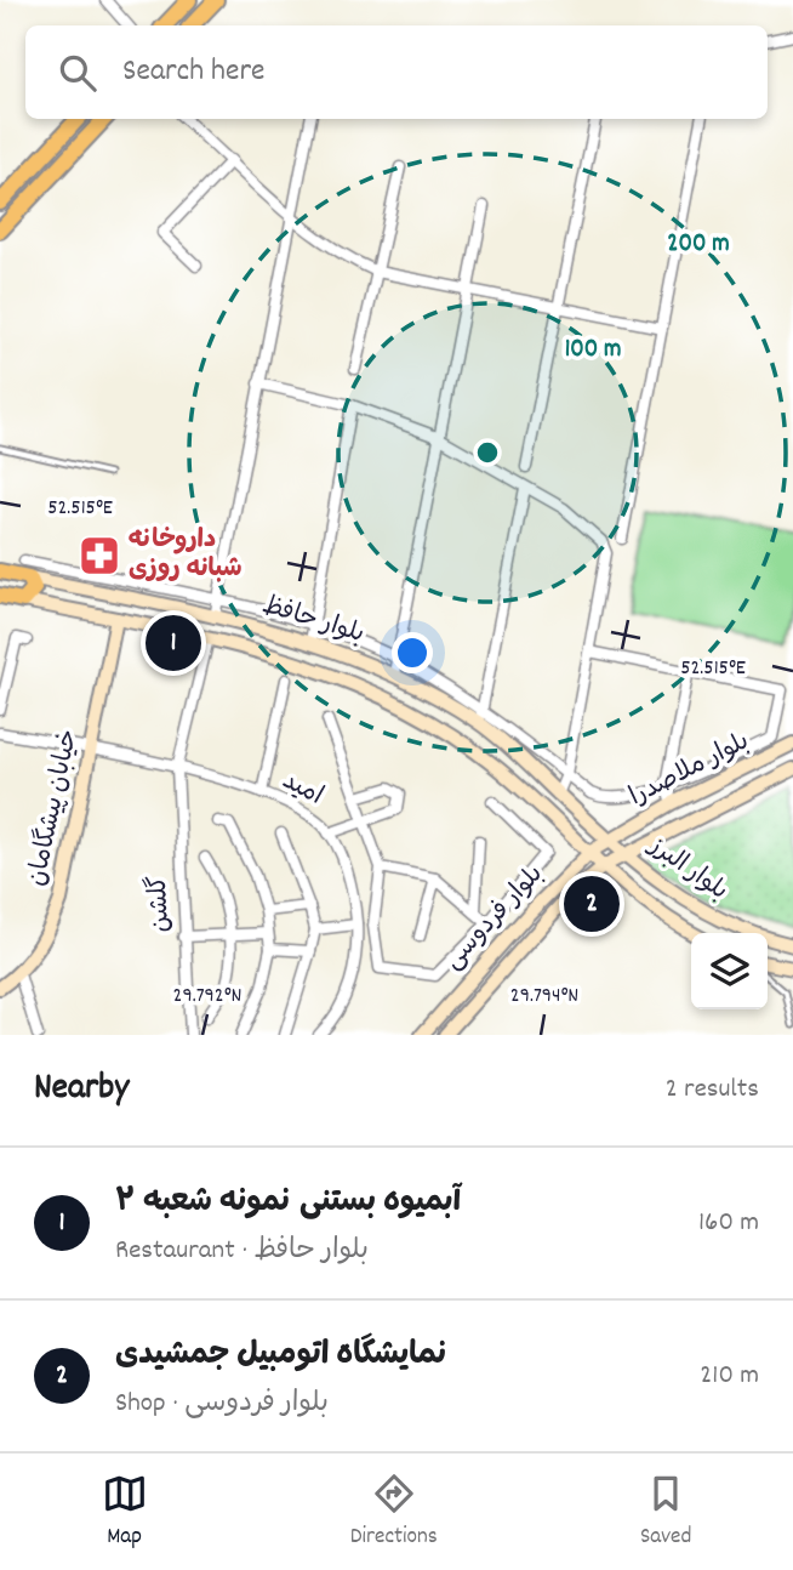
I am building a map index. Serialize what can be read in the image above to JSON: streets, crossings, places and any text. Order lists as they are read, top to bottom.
{
  "streets": {
    "main road": [
      "بلوار حافظ",
      "بلوار ملاصدرا",
      "خیابان پیشگامان",
      "بلوار البرز",
      "بلوار فردوسی"
    ],
    "street": ["امید", "گلشن"]
  },
  "crossings": [
    ["بلوار حافظ", "بلوار ملاصدرا"],
    ["بلوار حافظ", "خیابان پیشگامان"],
    ["بلوار حافظ", "بلوار البرز"],
    ["بلوار حافظ", "گلشن"],
    ["بلوار حافظ", "بلوار فردوسی"],
    ["بلوار ملاصدرا", "بلوار البرز"],
    ["بلوار ملاصدرا", "بلوار فردوسی"],
    ["امید", "خیابان پیشگامان"],
    ["امید", "گلشن"],
    ["بلوار البرز", "بلوار فردوسی"]
  ],
  "places": {
    "pharmacy": ["داروخانه شبانه روزی"]
  },
  "page": {
    "search": "Search here",
    "pins": ["1", "2"],
    "heading": ["Nearby", "2 results"],
    "list": [
      {
        "mark": "1",
        "name": "آبمیوه بستنی نمونه شعبه ۲",
        "note": "Restaurant · بلوار حافظ",
        "value": "160 m"
      },
      {
        "mark": "2",
        "name": "نمایشگاه اتومبیل جمشیدی",
        "note": "Shop · بلوار فردوسی",
        "value": "210 m"
      }
    ],
    "nav": ["Map", "Directions", "Saved"]
  },
  "coordinates": ["52.515°E", "29.792°N", "29.794°N"],
  "rings": ["200 m", "100 m"]
}
